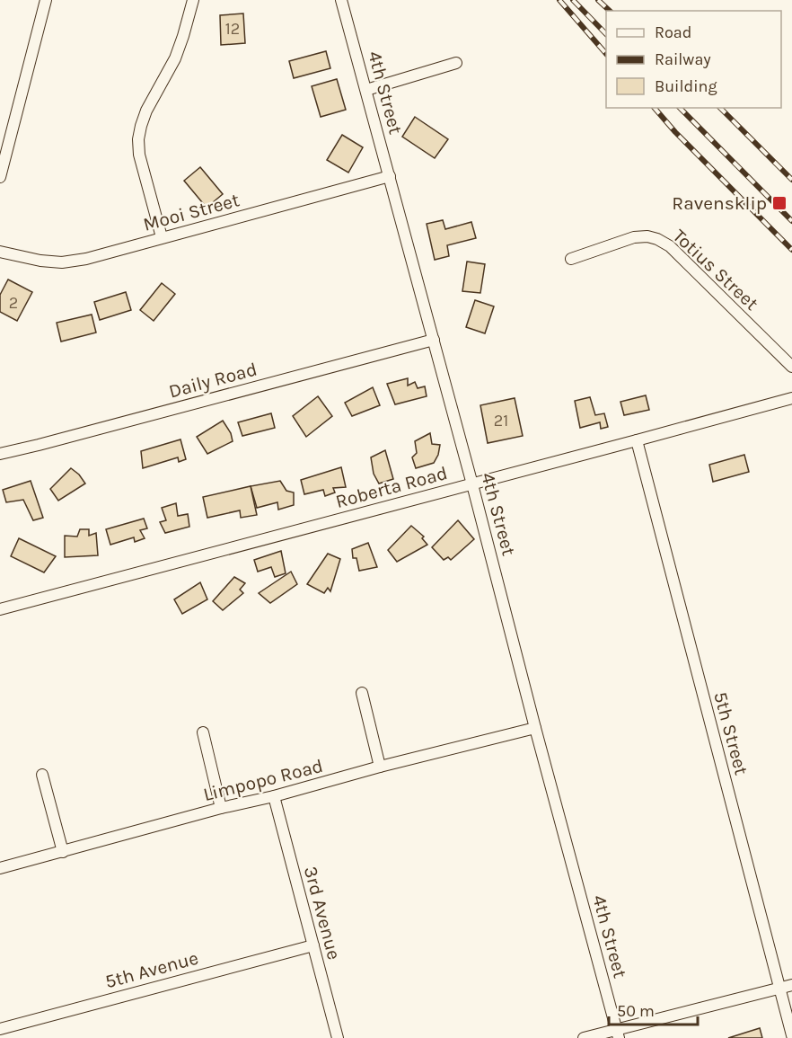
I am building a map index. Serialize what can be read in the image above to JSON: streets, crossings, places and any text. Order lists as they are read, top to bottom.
{
  "streets": {
    "street": [
      "4th Street",
      "Mooi Street",
      "Totius Street",
      "Daily Road",
      "Roberta Road",
      "5th Street",
      "Limpopo Road",
      "3rd Avenue",
      "5th Avenue"
    ]
  },
  "crossings": [
    ["4th Street", "Mooi Street"],
    ["4th Street", "Daily Road"],
    ["4th Street", "Roberta Road"],
    ["4th Street", "Limpopo Road"],
    ["Roberta Road", "5th Street"],
    ["Limpopo Road", "3rd Avenue"],
    ["3rd Avenue", "5th Avenue"]
  ],
  "places": {
    "transit": ["Ravensklip"]
  },
  "house_numbers": ["12", "2", "21"],
  "legend": ["Road", "Railway", "Building"],
  "scale_bar": "50 m"
}
